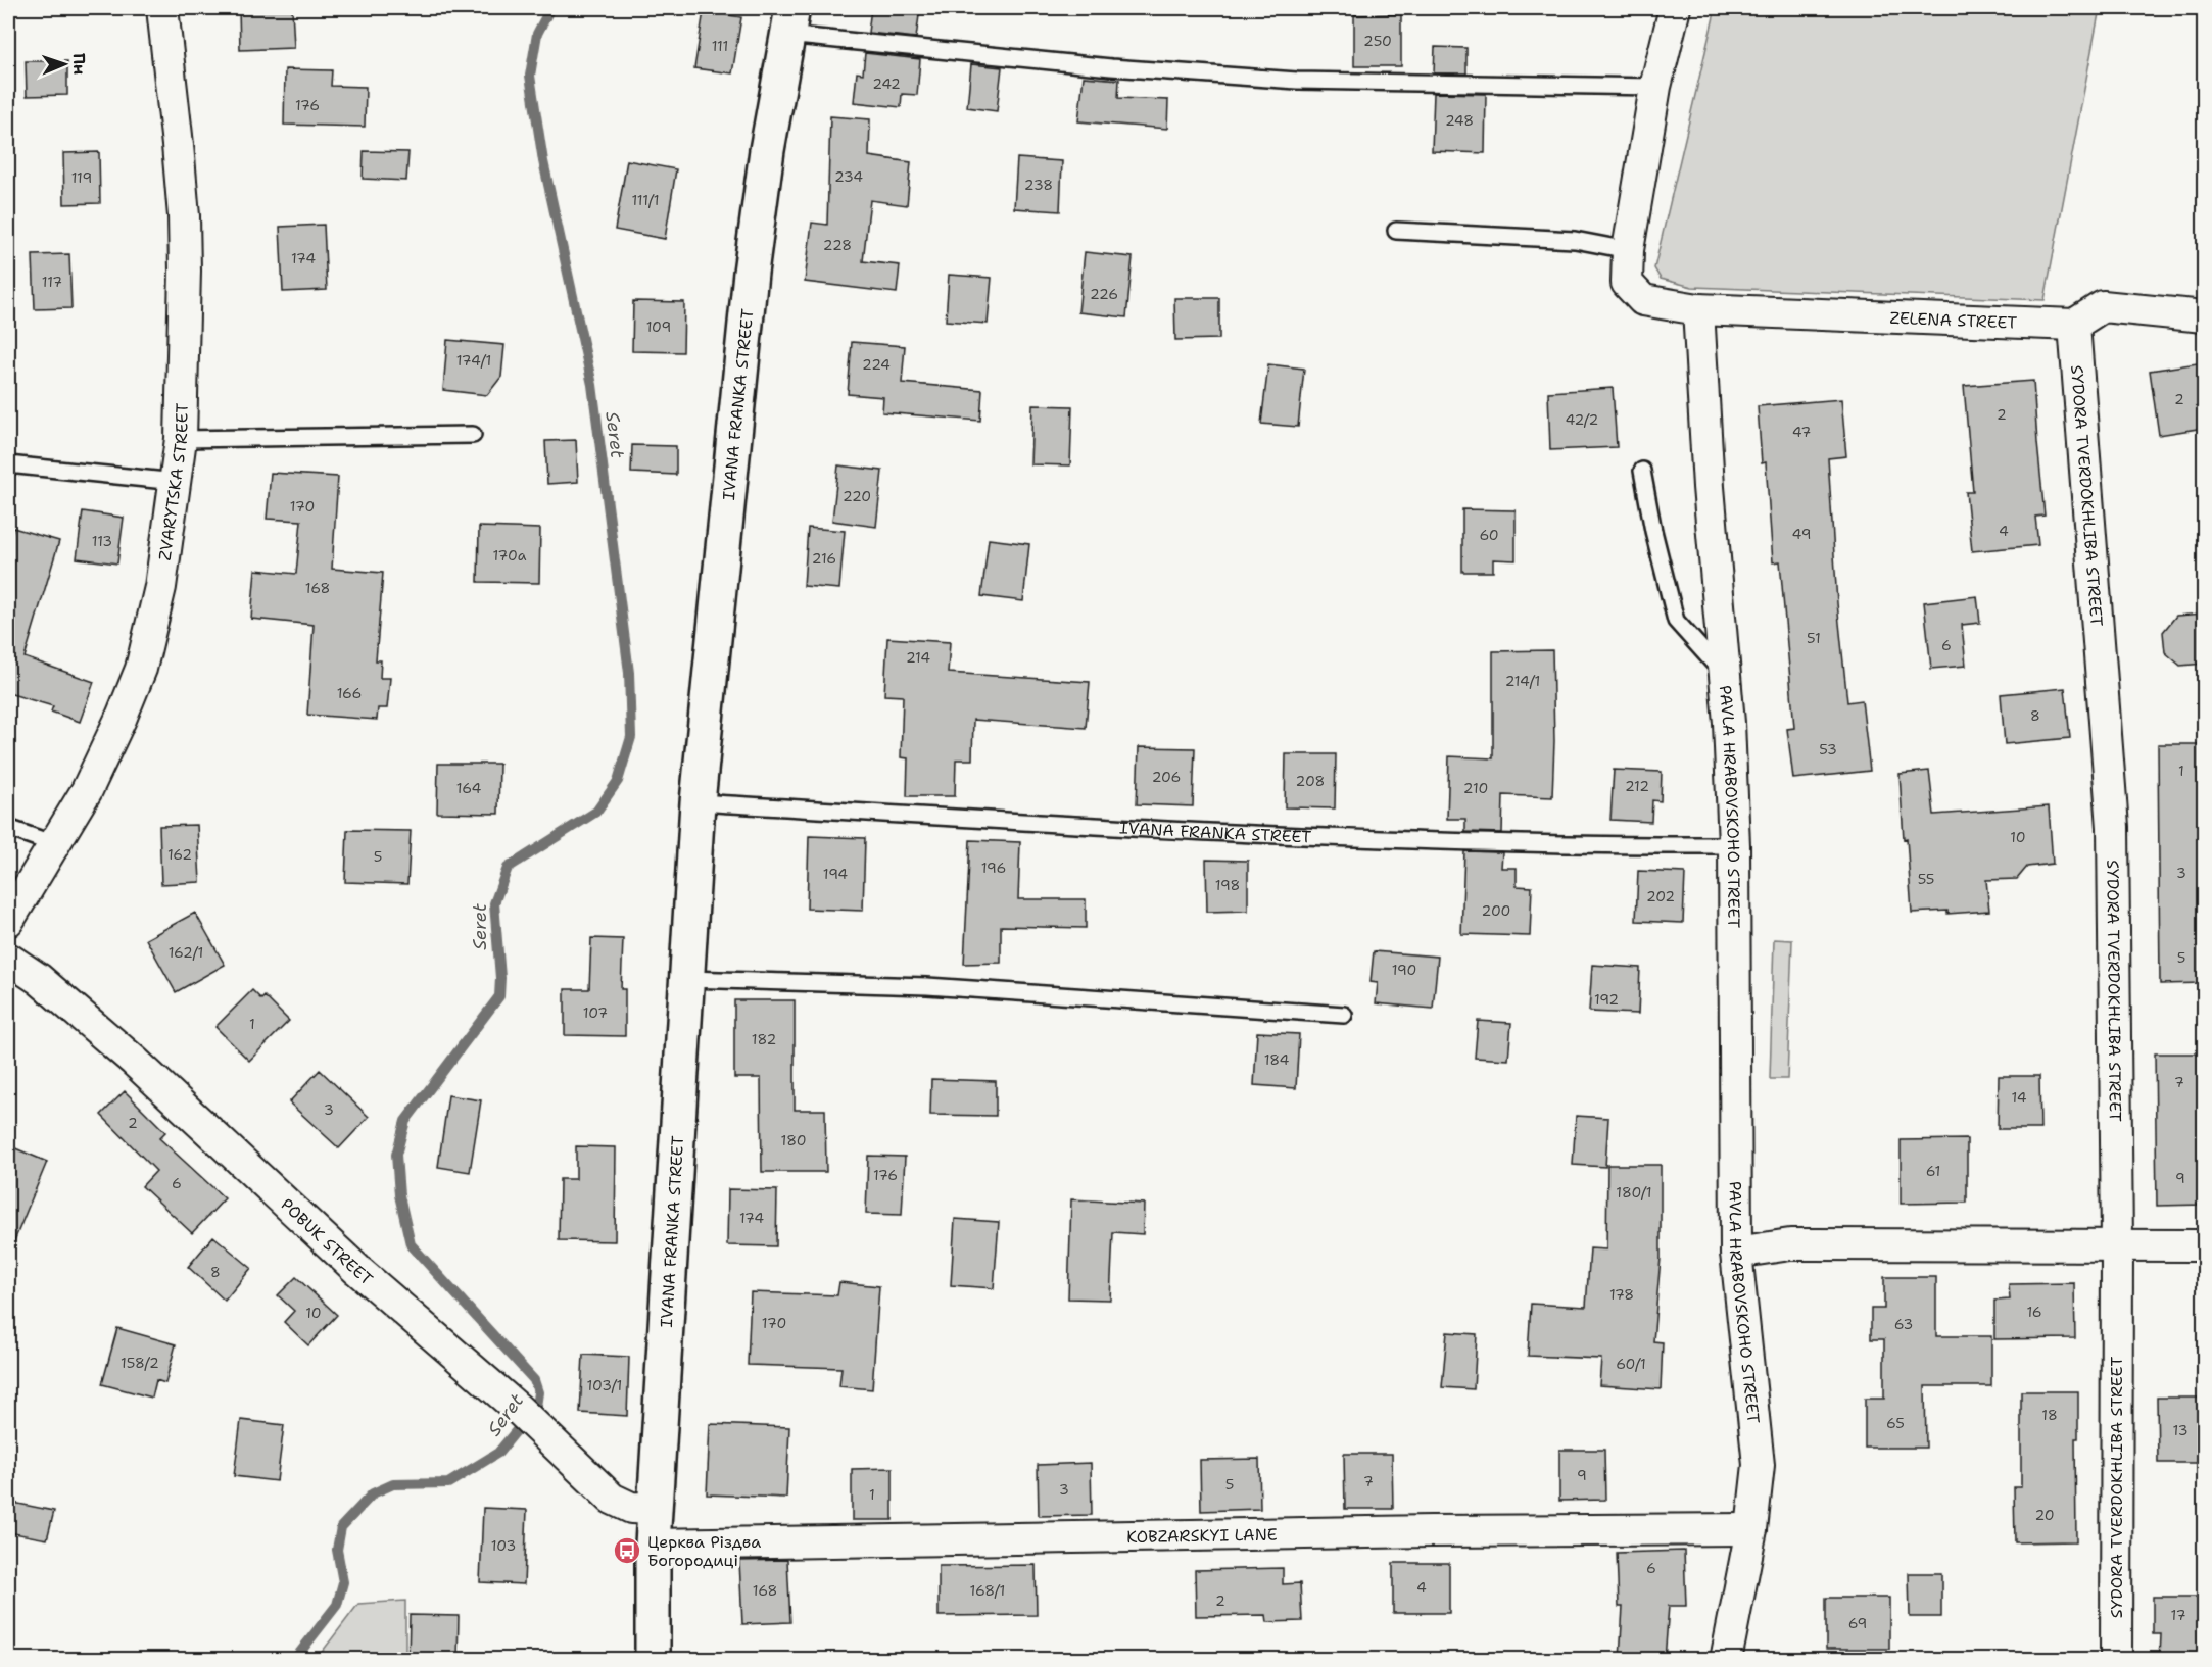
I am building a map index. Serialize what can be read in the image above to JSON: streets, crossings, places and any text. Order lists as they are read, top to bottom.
{
  "streets": {
    "main road": ["IVANA FRANKA STREET"],
    "street": [
      "ZELENA STREET",
      "ZVARYTSKA STREET",
      "SYDORA TVERDOKHLIBA STREET",
      "PAVLA HRABOVSKOHO STREET",
      "POBUK STREET",
      "KOBZARSKYI LANE"
    ]
  },
  "crossings": [
    ["ZELENA STREET", "SYDORA TVERDOKHLIBA STREET"],
    ["ZELENA STREET", "PAVLA HRABOVSKOHO STREET"],
    ["IVANA FRANKA STREET", "PAVLA HRABOVSKOHO STREET"],
    ["IVANA FRANKA STREET", "POBUK STREET"],
    ["IVANA FRANKA STREET", "KOBZARSKYI LANE"],
    ["PAVLA HRABOVSKOHO STREET", "KOBZARSKYI LANE"]
  ],
  "water": ["Seret"],
  "places": {
    "bus stop": ["Церква Різдва Богородиці"]
  },
  "house_numbers": [
    "250",
    "111",
    "242",
    "176",
    "248",
    "234",
    "119",
    "238",
    "111/1",
    "228",
    "174",
    "117",
    "226",
    "109",
    "174/1",
    "224",
    "2",
    "2",
    "42/2",
    "47",
    "220",
    "170",
    "4",
    "49",
    "60",
    "113",
    "170а",
    "216",
    "168",
    "51",
    "6",
    "214",
    "214/1",
    "166",
    "8",
    "53",
    "1",
    "206",
    "208",
    "212",
    "164",
    "210",
    "10",
    "162",
    "5",
    "196",
    "3",
    "194",
    "55",
    "198",
    "202",
    "200",
    "162/1",
    "5",
    "190",
    "192",
    "107",
    "1",
    "182",
    "184",
    "7",
    "14",
    "3",
    "2",
    "180",
    "61",
    "176",
    "9",
    "6",
    "180/1",
    "174",
    "8",
    "178",
    "16",
    "10",
    "170",
    "63",
    "158/2",
    "60/1",
    "103/1",
    "18",
    "65",
    "13",
    "9",
    "7",
    "5",
    "3",
    "1",
    "20",
    "103",
    "6",
    "4",
    "168",
    "168/1",
    "2",
    "17",
    "69"
  ],
  "north": "right"
}
